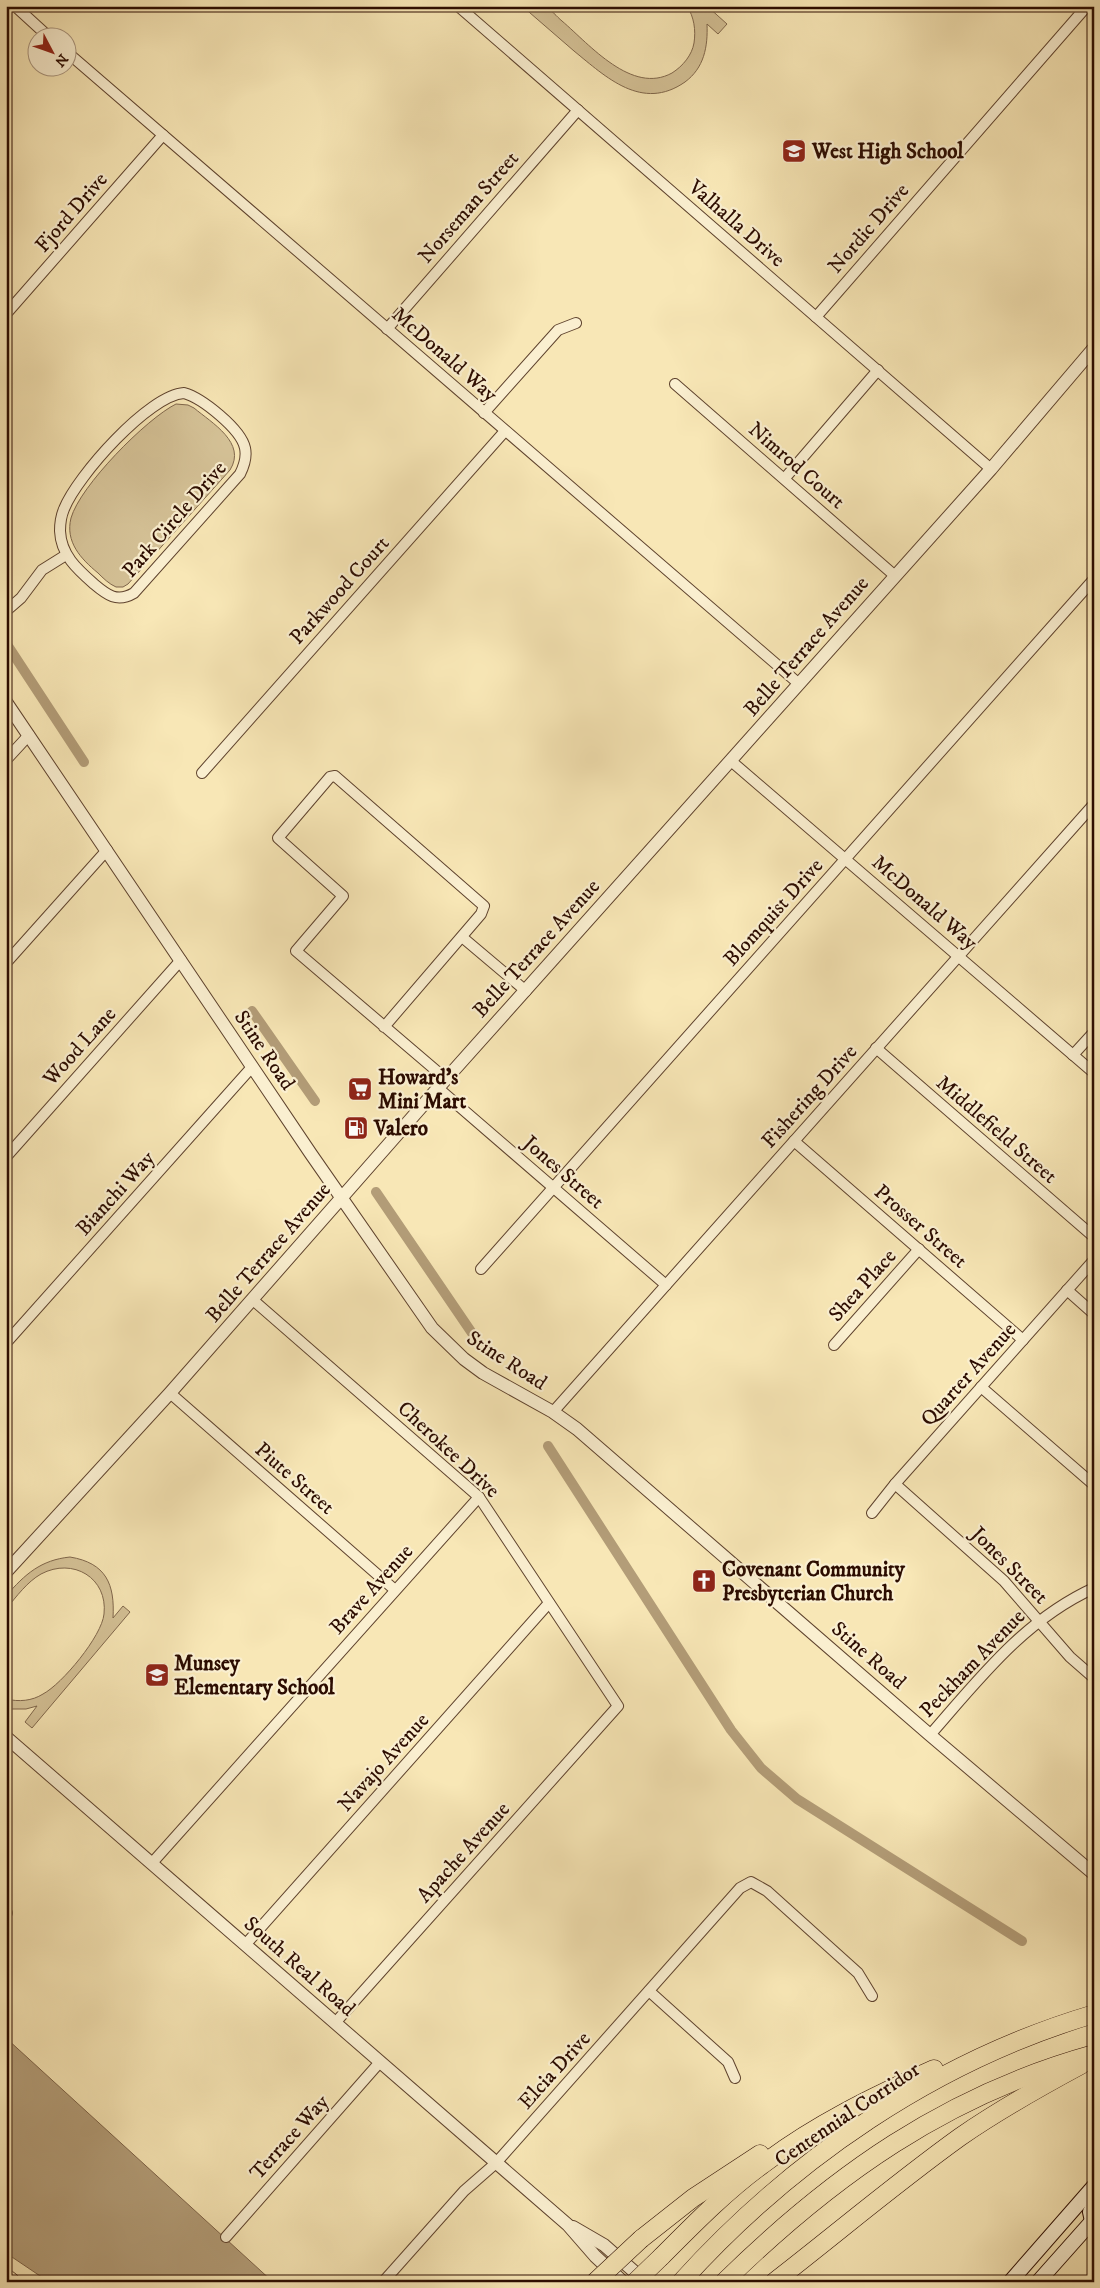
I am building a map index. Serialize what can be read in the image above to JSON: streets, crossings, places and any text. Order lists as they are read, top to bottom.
{
  "streets": {
    "highway": ["Centennial Corridor"],
    "street": [
      "Norseman Street",
      "Fjord Drive",
      "Valhalla Drive",
      "Nordic Drive",
      "McDonald Way",
      "Nimrod Court",
      "Park Circle Drive",
      "Parkwood Court",
      "Belle Terrace Avenue",
      "Blomquist Drive",
      "Wood Lane",
      "Stine Road",
      "Fishering Drive",
      "Middlefield Street",
      "Jones Street",
      "Bianchi Way",
      "Prosser Street",
      "Shea Place",
      "Quarter Avenue",
      "Cherokee Drive",
      "Piute Street",
      "Brave Avenue",
      "Peckham Avenue",
      "Navajo Avenue",
      "Apache Avenue",
      "South Real Road",
      "Elcia Drive",
      "Terrace Way"
    ]
  },
  "crossings": [
    ["Norseman Street", "Valhalla Drive"],
    ["Norseman Street", "McDonald Way"],
    ["Fjord Drive", "McDonald Way"],
    ["Valhalla Drive", "Nordic Drive"],
    ["Valhalla Drive", "Belle Terrace Avenue"],
    ["McDonald Way", "Parkwood Court"],
    ["McDonald Way", "Belle Terrace Avenue"],
    ["McDonald Way", "Blomquist Drive"],
    ["McDonald Way", "Fishering Drive"],
    ["Nimrod Court", "Belle Terrace Avenue"],
    ["Belle Terrace Avenue", "Stine Road"],
    ["Belle Terrace Avenue", "Jones Street"],
    ["Belle Terrace Avenue", "Cherokee Drive"],
    ["Belle Terrace Avenue", "Piute Street"],
    ["Blomquist Drive", "Jones Street"],
    ["Wood Lane", "Stine Road"],
    ["Stine Road", "Fishering Drive"],
    ["Stine Road", "Bianchi Way"],
    ["Stine Road", "Peckham Avenue"],
    ["Fishering Drive", "Middlefield Street"],
    ["Fishering Drive", "Jones Street"],
    ["Fishering Drive", "Prosser Street"],
    ["Jones Street", "Quarter Avenue"],
    ["Jones Street", "Peckham Avenue"],
    ["Prosser Street", "Shea Place"],
    ["Prosser Street", "Quarter Avenue"],
    ["Cherokee Drive", "Brave Avenue"],
    ["Cherokee Drive", "Navajo Avenue"],
    ["Cherokee Drive", "Apache Avenue"],
    ["Piute Street", "Brave Avenue"],
    ["Brave Avenue", "South Real Road"],
    ["Navajo Avenue", "South Real Road"],
    ["Apache Avenue", "South Real Road"],
    ["South Real Road", "Elcia Drive"],
    ["South Real Road", "Terrace Way"]
  ],
  "places": {
    "school or university": ["West High School", "Munsey Elementary School"],
    "supermarket": ["Howard's Mini Mart"],
    "fuel station": ["Valero"],
    "church": ["Covenant Community Presbyterian Church"]
  },
  "north": "bottom right"
}
